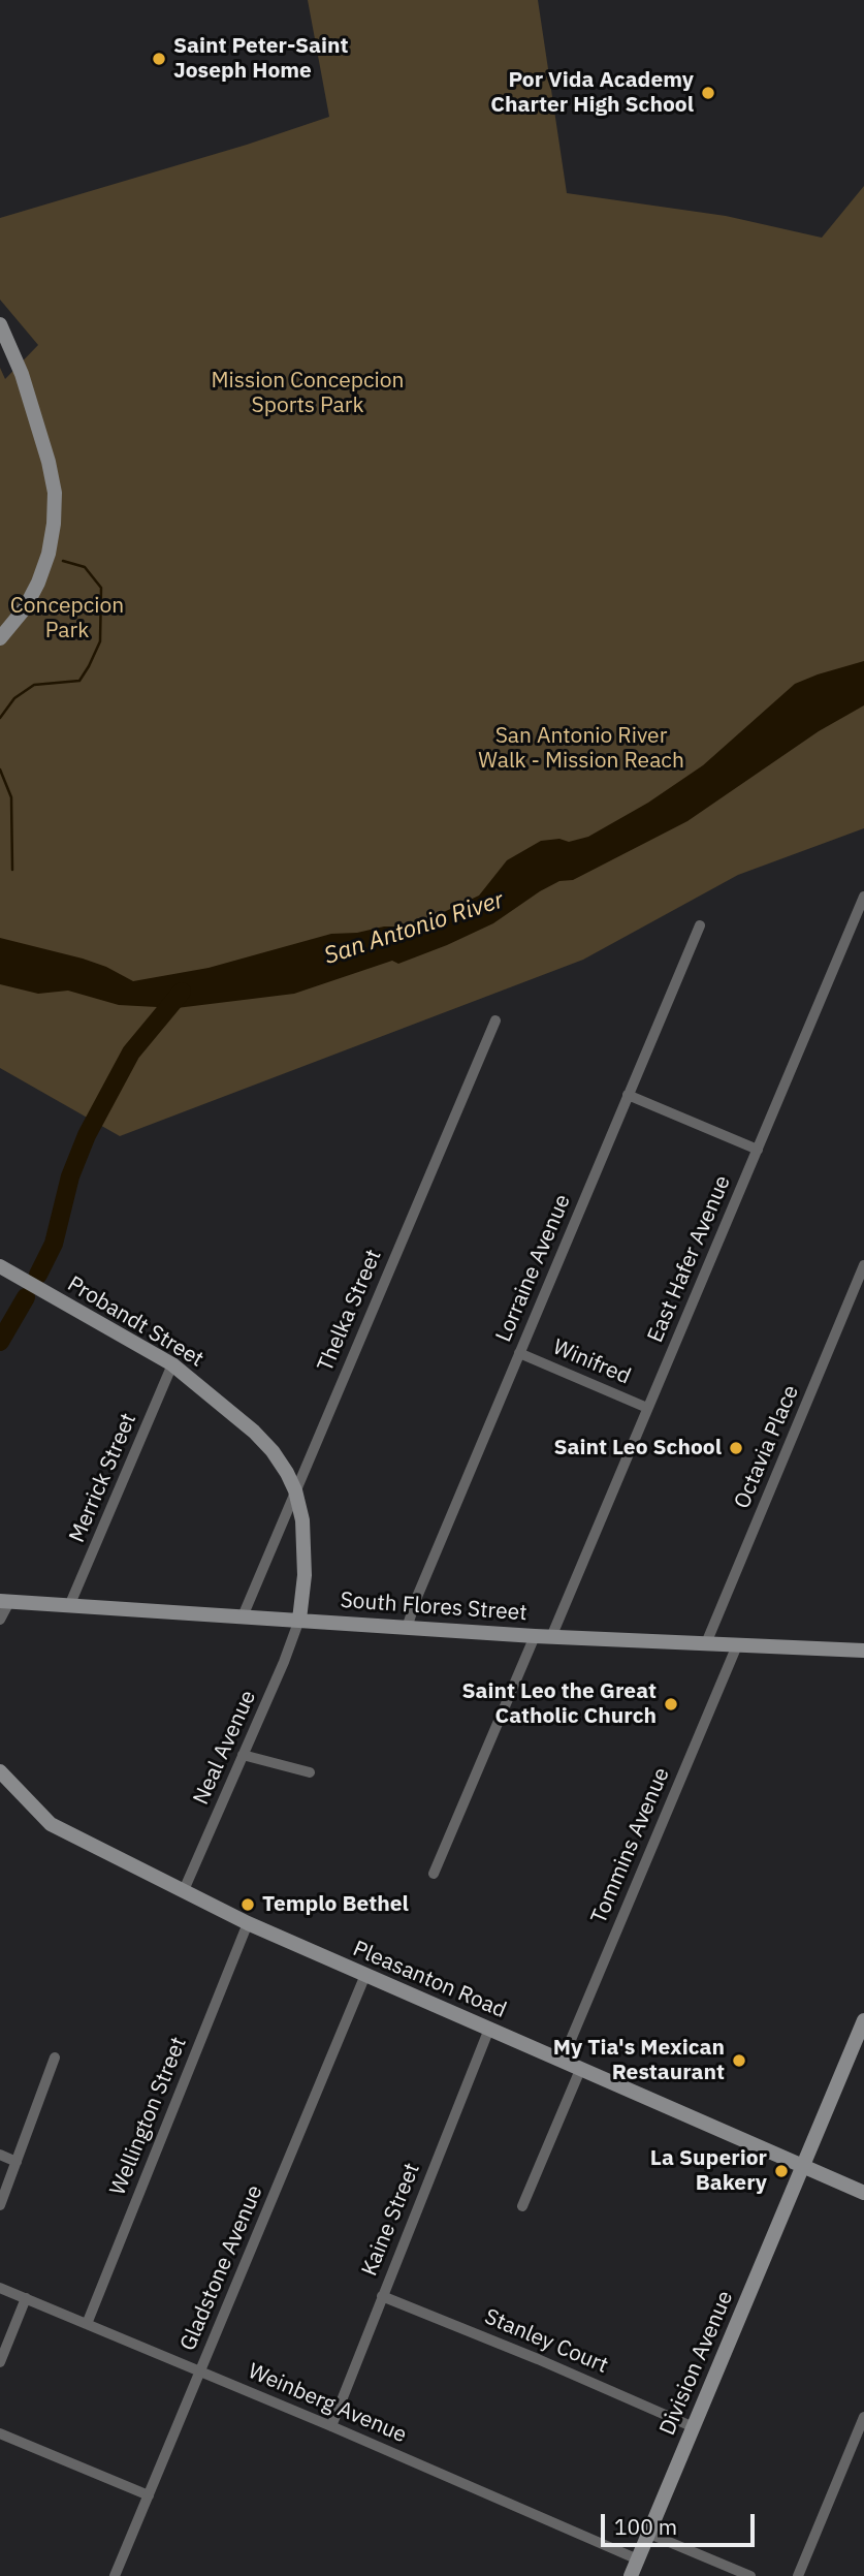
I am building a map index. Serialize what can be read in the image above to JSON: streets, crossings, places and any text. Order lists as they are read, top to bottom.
{
  "streets": {
    "main road": [
      "Probandt Street",
      "South Flores Street",
      "Pleasanton Road",
      "Division Avenue"
    ],
    "street": [
      "East Hafer Avenue",
      "Lorraine Avenue",
      "Thelka Street",
      "Winifred",
      "Octavia Place",
      "Merrick Street",
      "Neal Avenue",
      "Tommins Avenue",
      "Wellington Street",
      "Kaine Street",
      "Gladstone Avenue",
      "Stanley Court",
      "Weinberg Avenue"
    ]
  },
  "crossings": [
    ["East Hafer Avenue", "Winifred"],
    ["East Hafer Avenue", "South Flores Street"],
    ["Lorraine Avenue", "Winifred"],
    ["Lorraine Avenue", "South Flores Street"],
    ["Thelka Street", "Probandt Street"],
    ["Thelka Street", "South Flores Street"],
    ["Probandt Street", "Merrick Street"],
    ["Probandt Street", "South Flores Street"],
    ["Probandt Street", "Neal Avenue"],
    ["Octavia Place", "South Flores Street"],
    ["Merrick Street", "South Flores Street"],
    ["South Flores Street", "Neal Avenue"],
    ["South Flores Street", "Tommins Avenue"],
    ["Neal Avenue", "Pleasanton Road"],
    ["Tommins Avenue", "Pleasanton Road"],
    ["Pleasanton Road", "Wellington Street"],
    ["Pleasanton Road", "Kaine Street"],
    ["Pleasanton Road", "Gladstone Avenue"],
    ["Pleasanton Road", "Division Avenue"],
    ["Wellington Street", "Weinberg Avenue"],
    ["Kaine Street", "Stanley Court"],
    ["Kaine Street", "Weinberg Avenue"],
    ["Gladstone Avenue", "Weinberg Avenue"],
    ["Stanley Court", "Division Avenue"],
    ["Division Avenue", "Weinberg Avenue"]
  ],
  "water": ["San Antonio River"],
  "parks": ["Mission Concepcion Sports Park", "Concepcion Park", "San Antonio River Walk - Mission Reach"],
  "places": [
    "Saint Peter-Saint Joseph Home",
    "Por Vida Academy Charter High School",
    "Saint Leo School",
    "Saint Leo the Great Catholic Church",
    "Templo Bethel",
    "My Tia's Mexican Restaurant",
    "La Superior Bakery"
  ],
  "scale_bar": "100 m"
}
